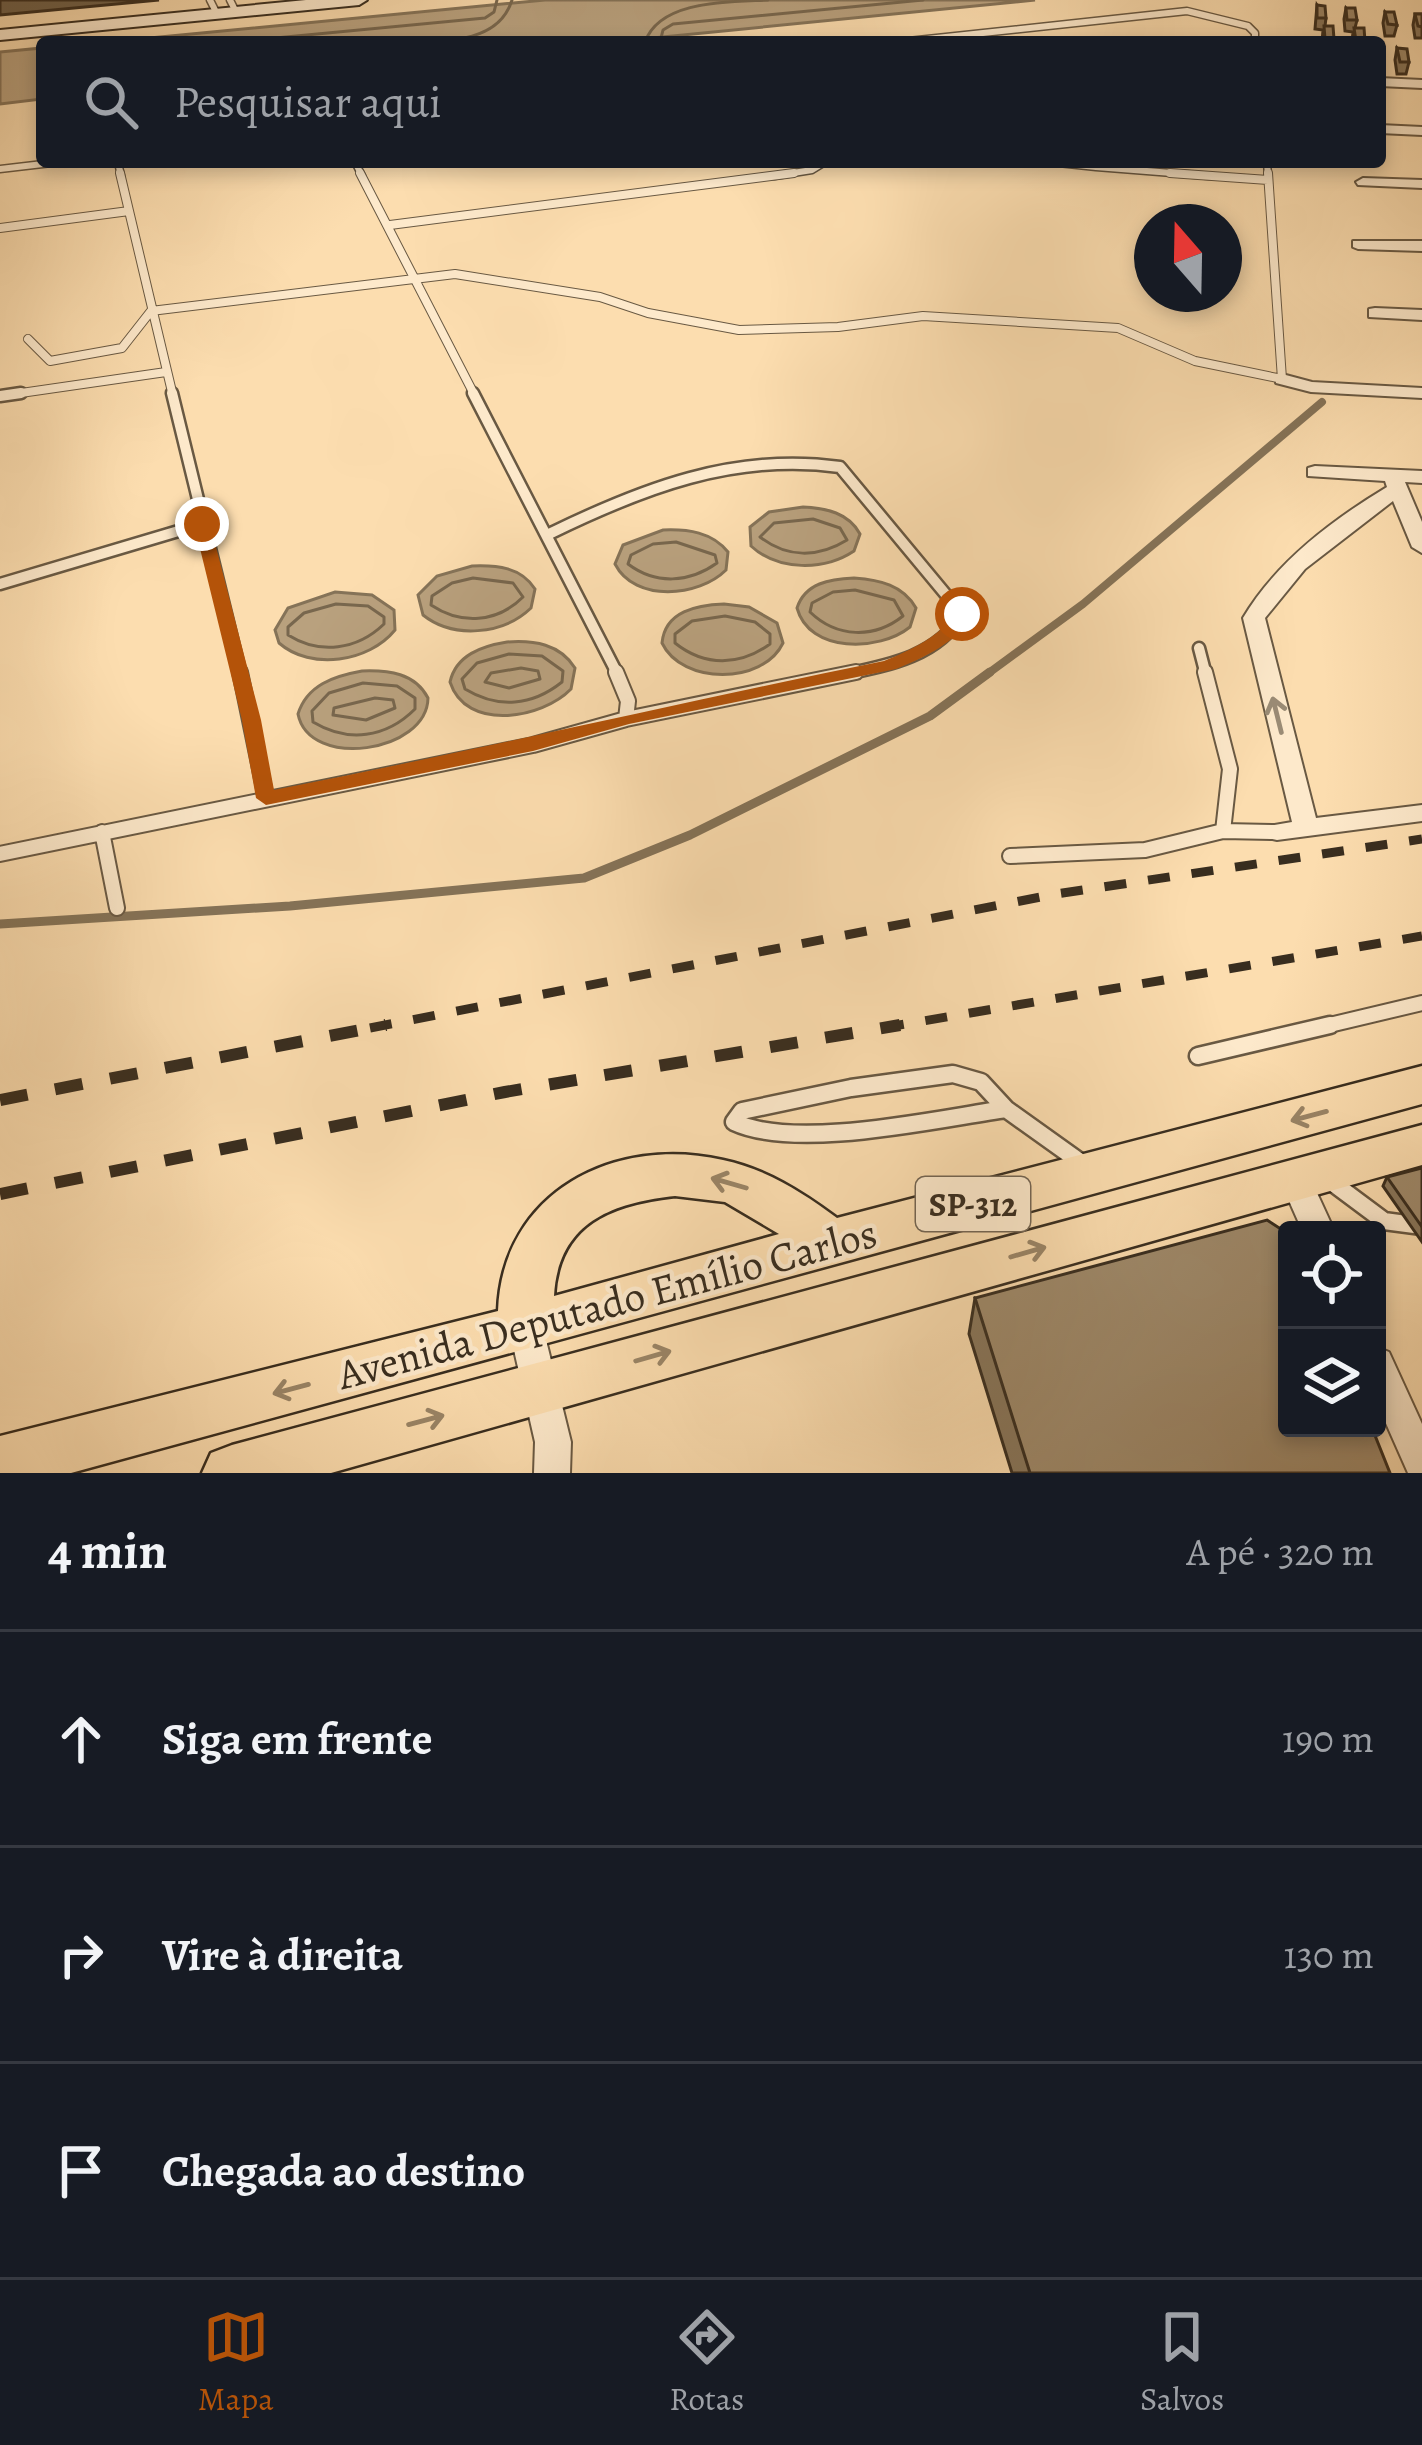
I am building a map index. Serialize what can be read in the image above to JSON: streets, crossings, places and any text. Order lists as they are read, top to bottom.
{
  "streets": {
    "main road": ["SP-312", "Avenida Deputado Emílio Carlos"]
  },
  "north": "top",
  "page": {
    "search": "Pesquisar aqui",
    "heading": ["4 min", "A pé · 320 m"],
    "list": [
      ["Siga em frente", "190 m"],
      ["Vire à direita", "130 m"],
      "Chegada ao destino"
    ],
    "nav": ["Mapa", "Rotas", "Salvos"]
  }
}
